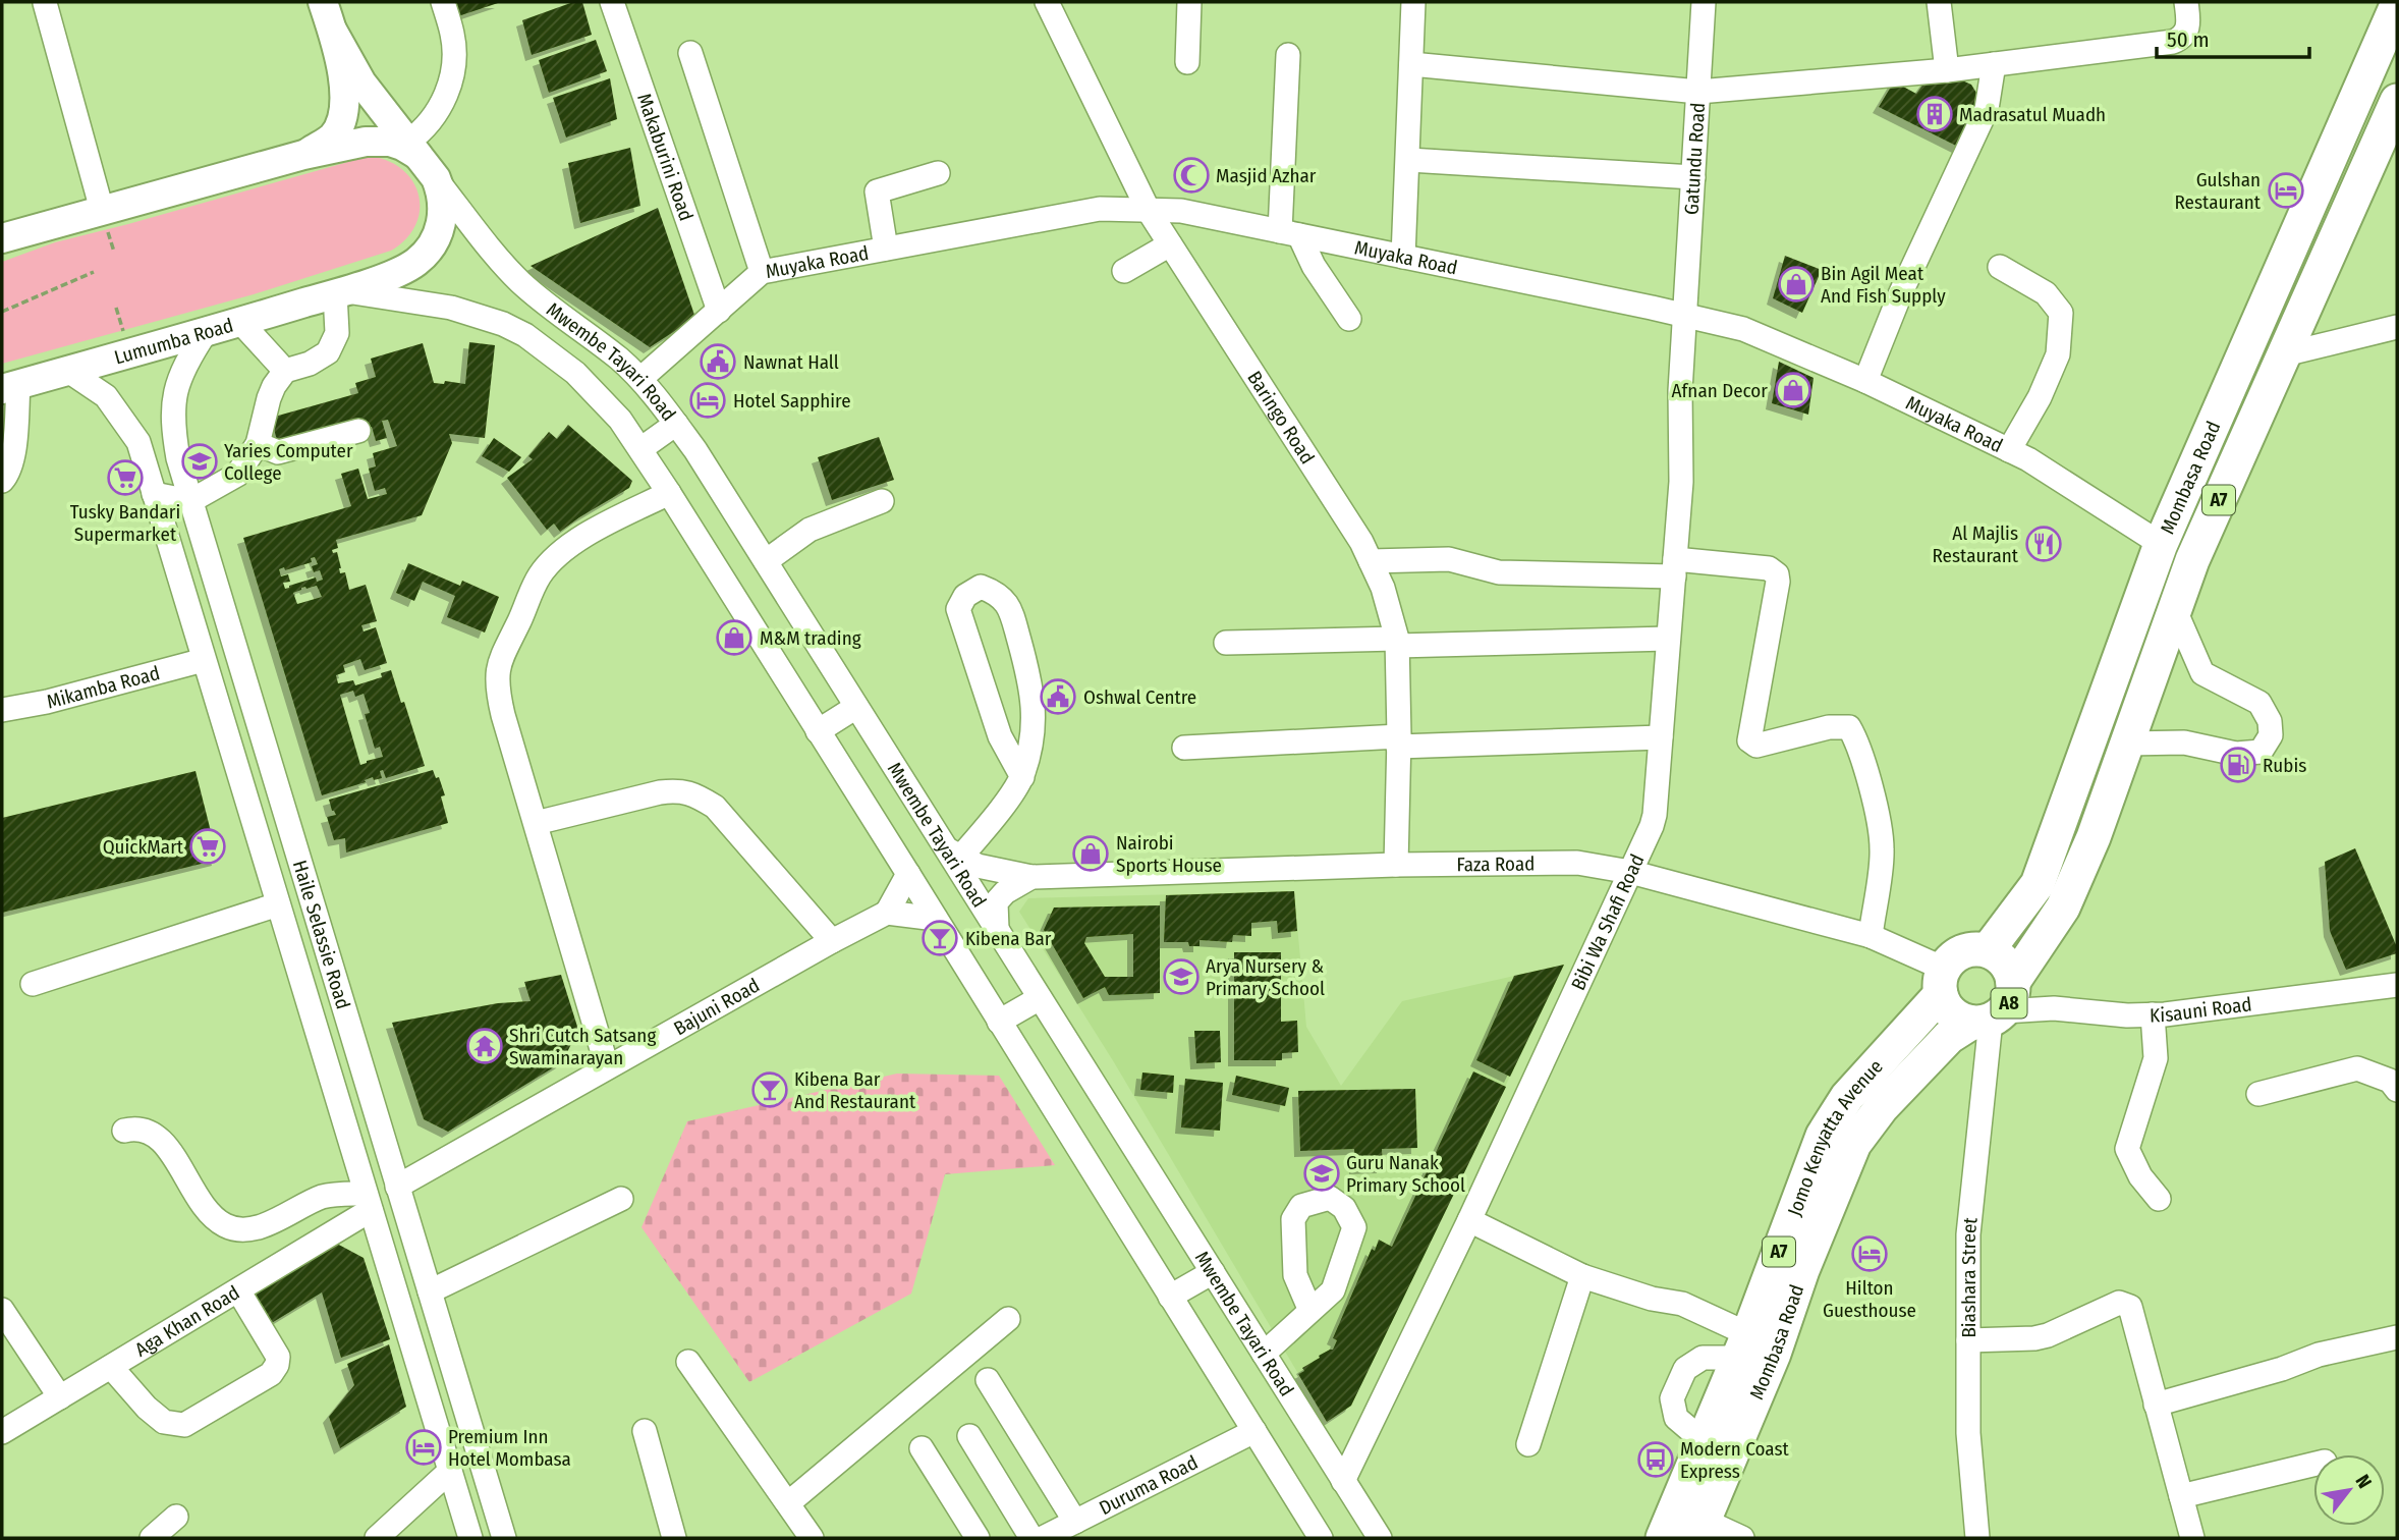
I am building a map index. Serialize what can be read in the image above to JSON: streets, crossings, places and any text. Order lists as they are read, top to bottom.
{
  "streets": {
    "highway": [
      "Mombasa Road",
      "A7",
      "A8",
      "Jomo Kenyatta Avenue"
    ],
    "main road": ["Lumumba Road"],
    "street": [
      "Makaburini Road",
      "Gatundu Road",
      "Muyaka Road",
      "Mwembe Tayari Road",
      "Baringo Road",
      "Mikamba Road",
      "Faza Road",
      "Bibi Wa Shafi Road",
      "Haile Selassie Road",
      "Bajuni Road",
      "Kisauni Road",
      "Biashara Street",
      "Aga Khan Road",
      "Duruma Road"
    ]
  },
  "crossings": [
    ["Makaburini Road", "Muyaka Road"],
    ["Gatundu Road", "Muyaka Road"],
    ["Gatundu Road", "Bibi Wa Shafi Road"],
    ["Muyaka Road", "Mwembe Tayari Road"],
    ["Muyaka Road", "Baringo Road"],
    ["Muyaka Road", "Mombasa Road"],
    ["Muyaka Road", "Bibi Wa Shafi Road"],
    ["Lumumba Road", "Mwembe Tayari Road"],
    ["Lumumba Road", "Haile Selassie Road"],
    ["Mwembe Tayari Road", "Faza Road"],
    ["Mwembe Tayari Road", "Bibi Wa Shafi Road"],
    ["Mwembe Tayari Road", "Duruma Road"],
    ["Baringo Road", "Faza Road"],
    ["Mombasa Road", "Faza Road"],
    ["Mombasa Road", "A8"],
    ["Mombasa Road", "Kisauni Road"],
    ["Mombasa Road", "Jomo Kenyatta Avenue"],
    ["Mombasa Road", "Biashara Street"],
    ["Mikamba Road", "Haile Selassie Road"],
    ["Faza Road", "Bibi Wa Shafi Road"],
    ["Faza Road", "A8"],
    ["Faza Road", "Kisauni Road"],
    ["Faza Road", "Jomo Kenyatta Avenue"],
    ["Faza Road", "Biashara Street"],
    ["Haile Selassie Road", "Bajuni Road"],
    ["Haile Selassie Road", "Aga Khan Road"],
    ["A8", "Kisauni Road"],
    ["A8", "Jomo Kenyatta Avenue"],
    ["A8", "Biashara Street"],
    ["Kisauni Road", "Jomo Kenyatta Avenue"],
    ["Kisauni Road", "Biashara Street"],
    ["Jomo Kenyatta Avenue", "Biashara Street"]
  ],
  "places": {
    "building": ["Madrasatul Muadh"],
    "mosque": ["Masjid Azhar"],
    "hotel": [
      "Gulshan Restaurant",
      "Hotel Sapphire",
      "Hilton Guesthouse",
      "Premium Inn Hotel Mombasa"
    ],
    "shop": [
      "Bin Agil Meat And Fish Supply",
      "Afnan Decor",
      "M&M trading",
      "Nairobi Sports House"
    ],
    "public building": ["Nawnat Hall", "Oshwal Centre"],
    "school or university": ["Yaries Computer College", "Arya Nursery & Primary School", "Guru Nanak Primary School"],
    "supermarket": ["Tusky Bandari Supermarket", "QuickMart"],
    "restaurant": ["Al Majlis Restaurant"],
    "fuel station": ["Rubis"],
    "bar": ["Kibena Bar", "Kibena Bar And Restaurant"],
    "temple": ["Shri Cutch Satsang Swaminarayan"],
    "bus stop": ["Modern Coast Express"]
  },
  "scale_bar": "50 m",
  "north": "top right"
}
